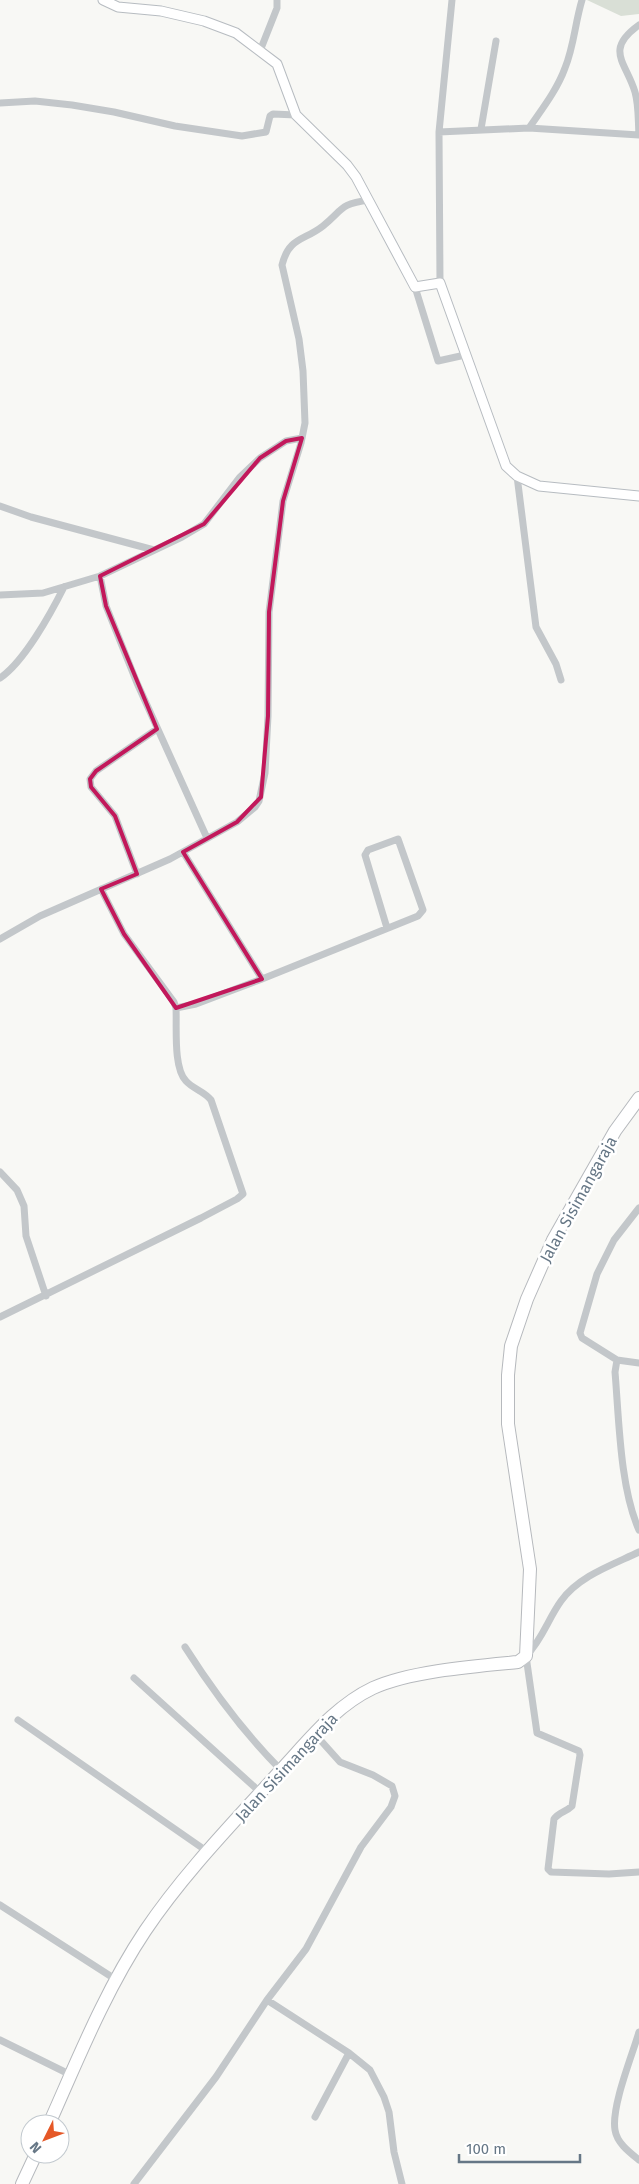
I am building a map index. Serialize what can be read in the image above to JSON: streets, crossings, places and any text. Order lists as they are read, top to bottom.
{
  "streets": {
    "highway": ["Jalan Sisimangaraja"]
  },
  "scale_bar": "100 m",
  "north": "bottom left"
}
